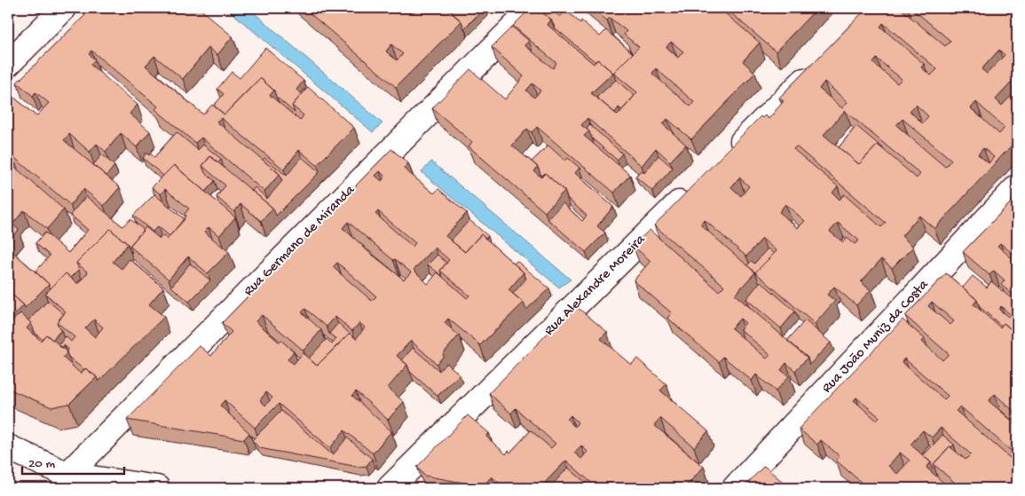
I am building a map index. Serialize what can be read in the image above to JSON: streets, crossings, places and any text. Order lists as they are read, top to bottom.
{
  "streets": {
    "street": ["Rua Germano de Miranda", "Rua Alexandre Moreira", "Rua João Muniz da Costa"]
  },
  "scale_bar": "20 m"
}
